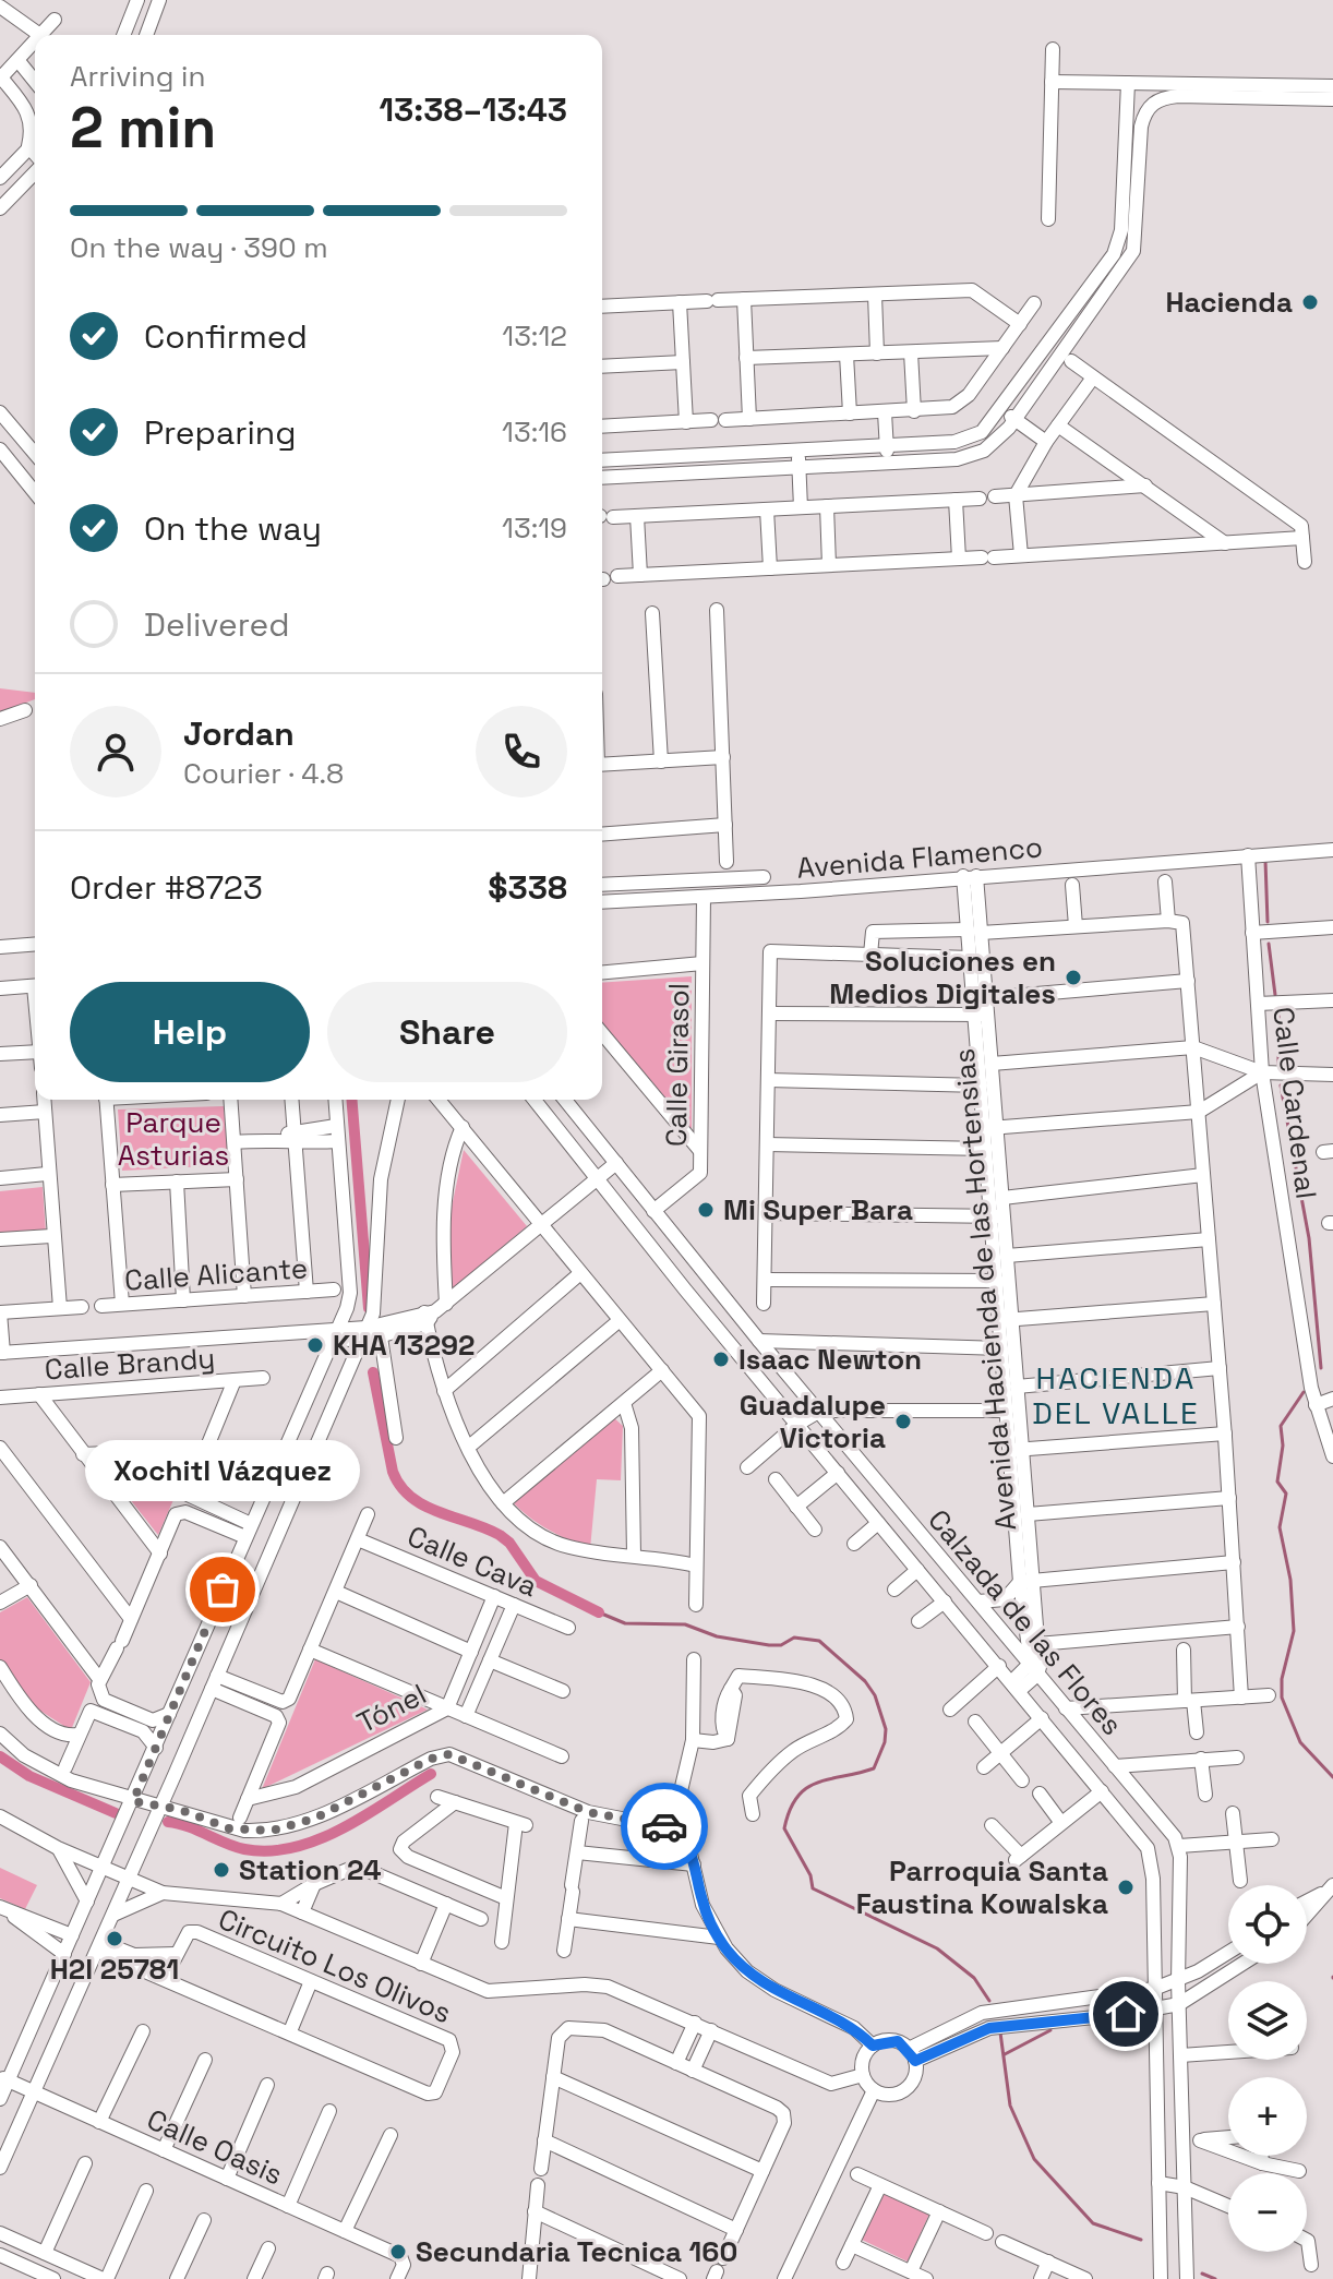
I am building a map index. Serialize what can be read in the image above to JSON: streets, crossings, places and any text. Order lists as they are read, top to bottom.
{
  "streets": {
    "street": [
      "Avenida Flamenco",
      "Calle Girasol",
      "Calle Cardenal",
      "Calle Alicante",
      "Avenida Hacienda de las Hortensias",
      "Calle Brandy",
      "Calle Cava",
      "Calzada de las Flores",
      "Tónel",
      "Circuito Los Olivos",
      "Calle Oasis"
    ]
  },
  "crossings": [
    ["Avenida Flamenco", "Calle Girasol"],
    ["Avenida Flamenco", "Calle Cardenal"],
    ["Avenida Flamenco", "Avenida Hacienda de las Hortensias"],
    ["Calle Girasol", "Calzada de las Flores"],
    ["Avenida Hacienda de las Hortensias", "Calzada de las Flores"],
    ["Calle Cava", "Tónel"]
  ],
  "districts": ["HACIENDA DEL VALLE"],
  "parks": ["Parque Asturias"],
  "places": [
    "Hacienda",
    "Soluciones en Medios Digitales",
    "Mi Super Bara",
    "KHA 13292",
    "Isaac Newton",
    "Guadalupe Victoria",
    "Xochitl Vázquez",
    "Station 24",
    "Parroquia Santa Faustina Kowalska",
    "H2I 25781",
    "Secundaria Tecnica 160"
  ],
  "page": {
    "heading": ["2 min", "Arriving in", "13:38–13:43"],
    "panel": [
      "Jordan",
      "Courier · 4.8",
      "Order #8723",
      "$338"
    ],
    "bar": "On the way · 390 m",
    "list": [
      ["Confirmed", "13:12"],
      ["Preparing", "13:16"],
      ["On the way", "13:19"],
      "Delivered"
    ],
    "buttons": ["Help", "Share"],
    "bubble": "Xochitl Vázquez",
    "map_buttons": ["+", "−"]
  }
}
